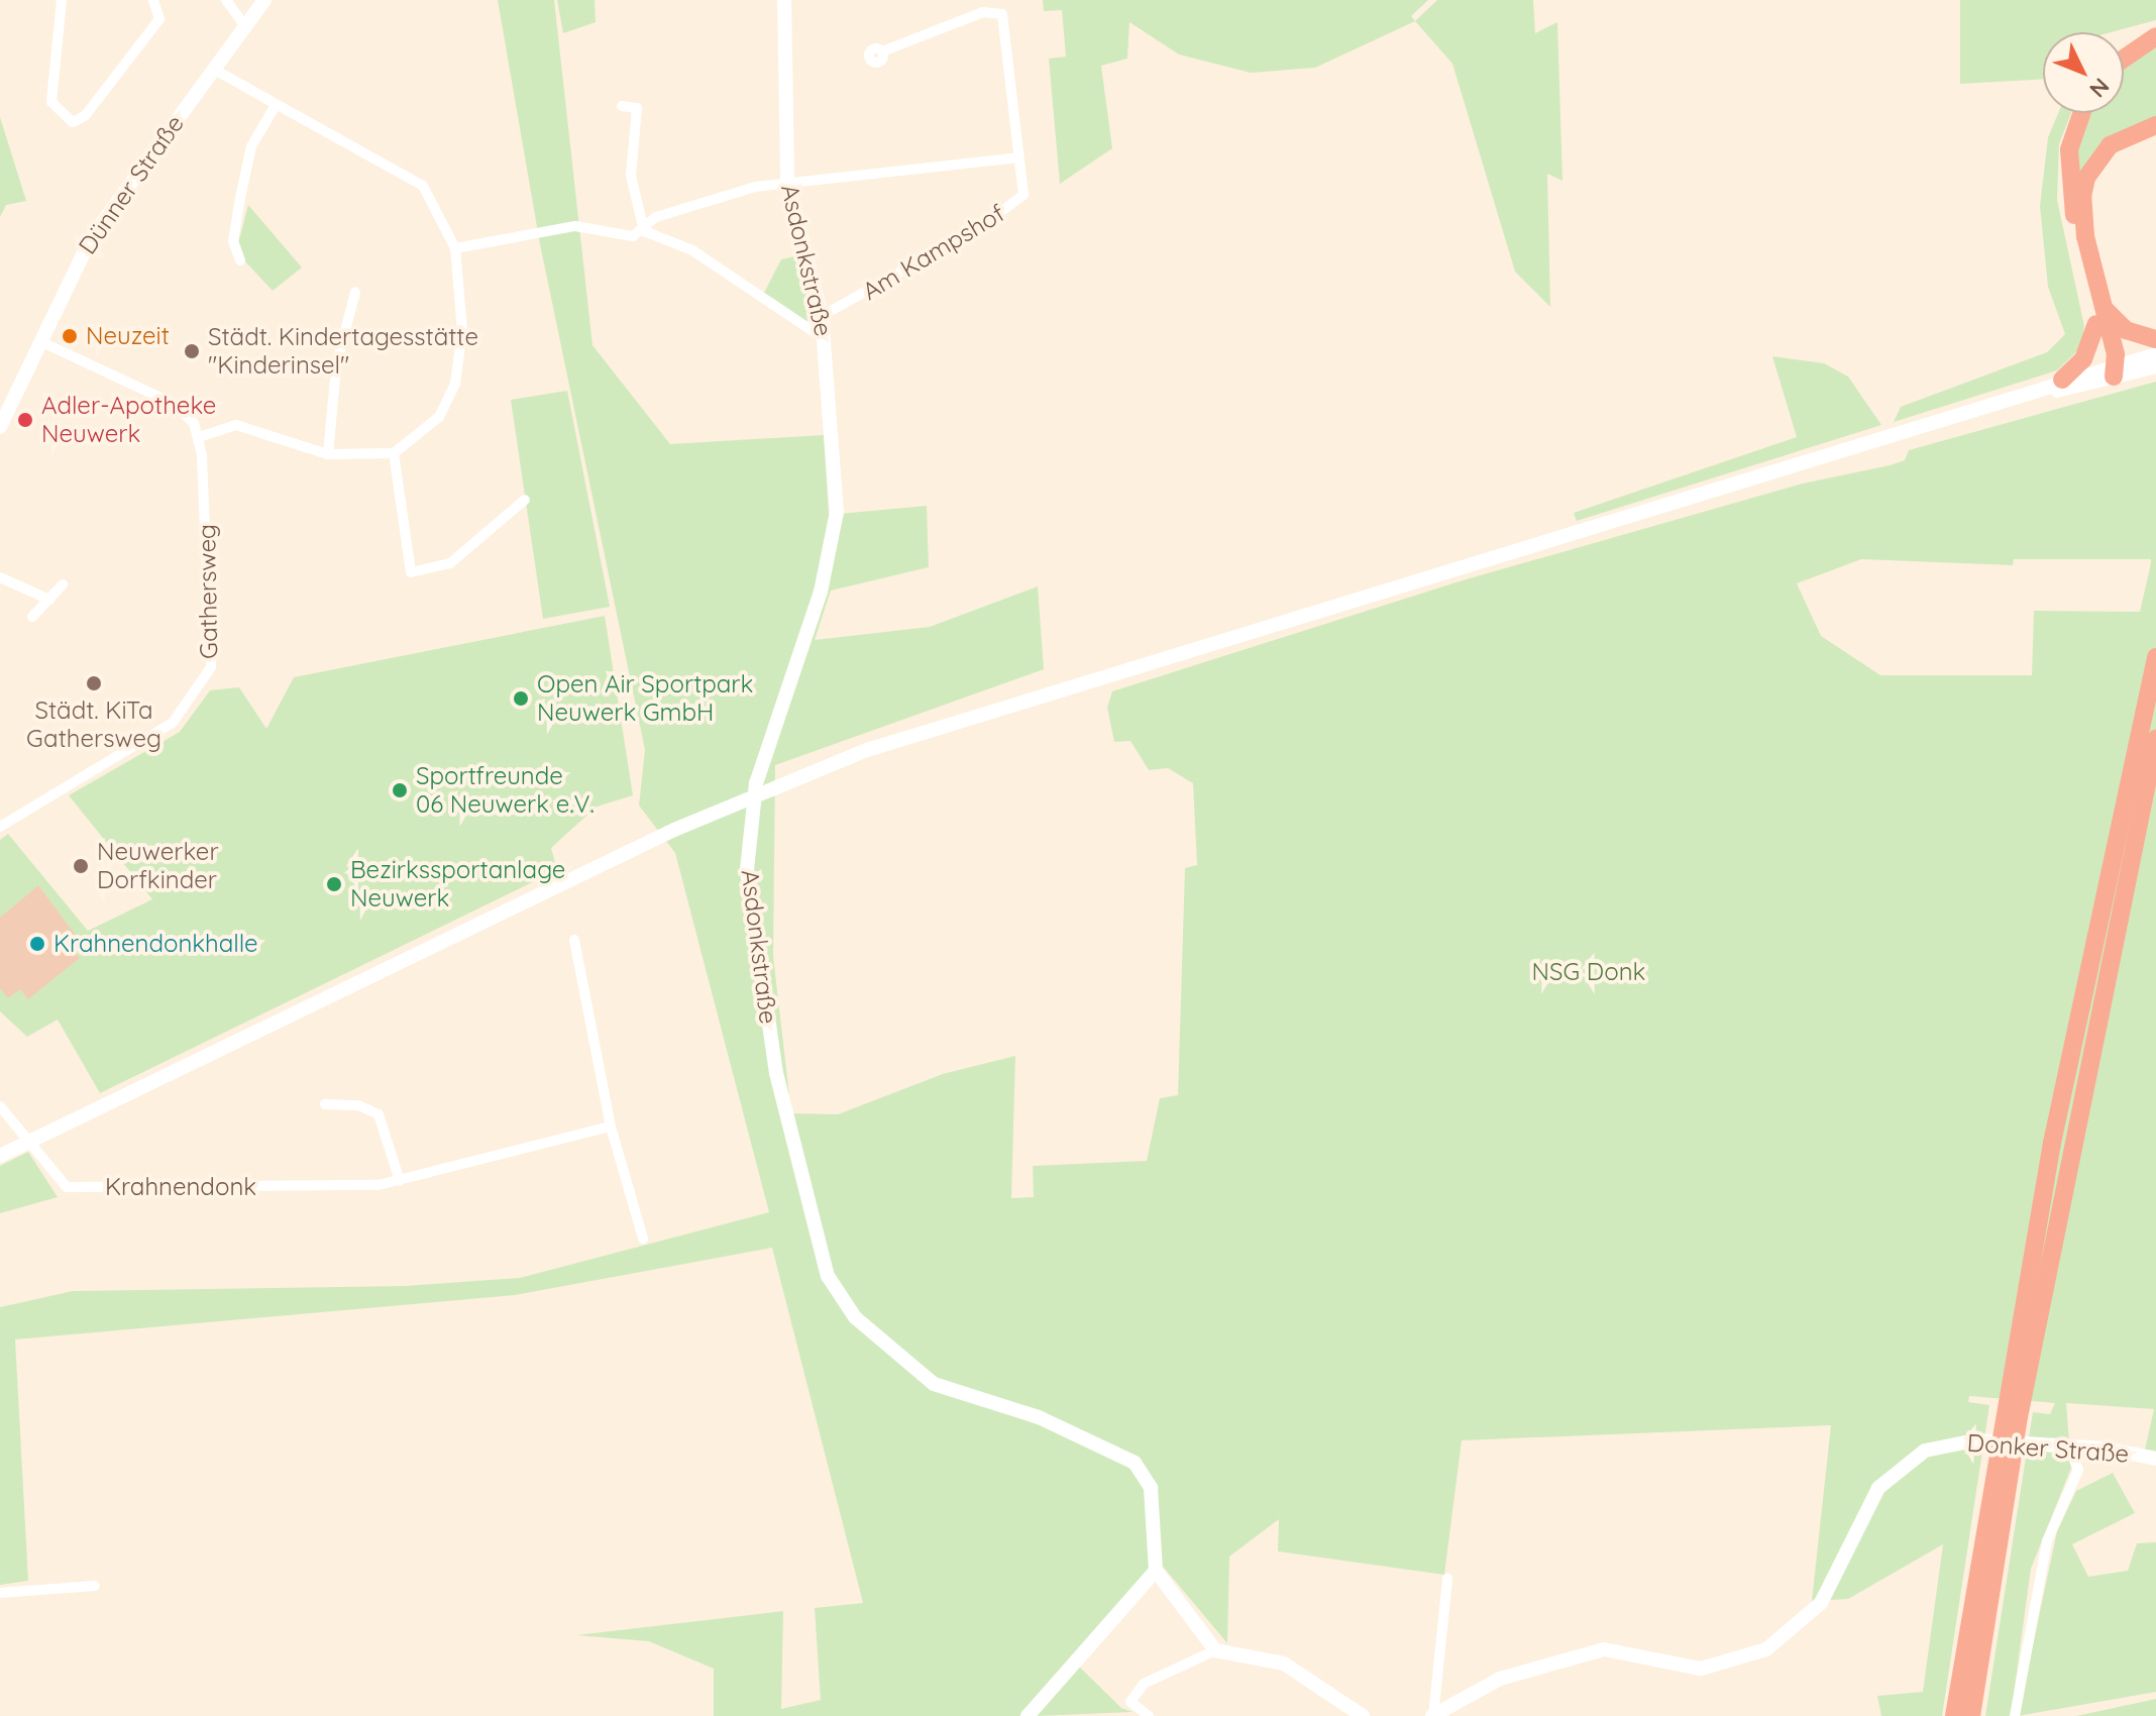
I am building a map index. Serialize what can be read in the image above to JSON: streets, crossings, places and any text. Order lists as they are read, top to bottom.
{
  "streets": {
    "street": [
      "Dünner Straße",
      "Am Kampshof",
      "Asdonkstraße",
      "Gathersweg",
      "Krahnendonk",
      "Donker Straße"
    ]
  },
  "crossings": [
    ["Am Kampshof", "Asdonkstraße"]
  ],
  "parks": ["NSG Donk"],
  "places": [
    "Neuzeit",
    "Städt. Kindertagesstätte \"Kinderinsel\"",
    "Adler-Apotheke Neuwerk",
    "Städt. KiTa Gathersweg",
    "Open Air Sportpark Neuwerk GmbH",
    "Sportfreunde 06 Neuwerk e.V.",
    "Neuwerker Dorfkinder",
    "Bezirkssportanlage Neuwerk",
    "Krahnendonkhalle"
  ],
  "north": "bottom right"
}
